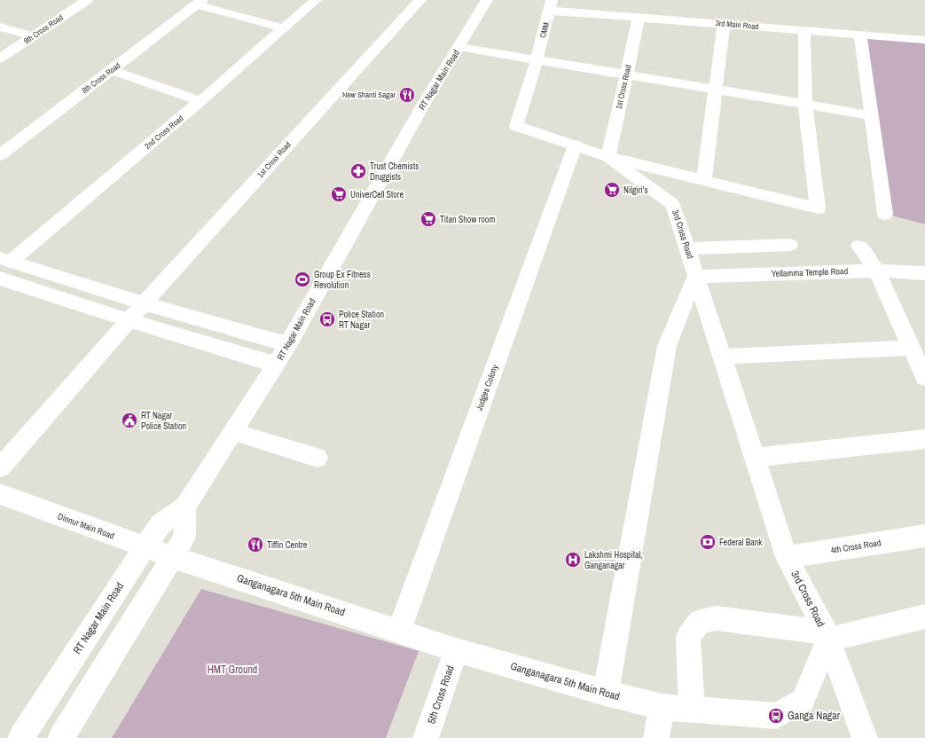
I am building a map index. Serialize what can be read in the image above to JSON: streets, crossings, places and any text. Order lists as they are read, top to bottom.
{
  "streets": {
    "street": [
      "3rd Main Road",
      "9th Cross Road",
      "CMM",
      "8th Cross Road",
      "RT Nagar Main Road",
      "1st Cross Road",
      "2nd Cross Road",
      "3rd Cross Road",
      "Yellamma Temple Road",
      "Judges Colony",
      "Dinnur Main Road",
      "4th Cross Road",
      "Ganganagara 5th Main Road",
      "5th Cross Road"
    ]
  },
  "crossings": [
    ["3rd Main Road", "CMM"],
    ["3rd Main Road", "1st Cross Road"],
    ["CMM", "3rd Cross Road"],
    ["RT Nagar Main Road", "Dinnur Main Road"],
    ["1st Cross Road", "3rd Cross Road"],
    ["3rd Cross Road", "Yellamma Temple Road"],
    ["3rd Cross Road", "Judges Colony"],
    ["3rd Cross Road", "4th Cross Road"],
    ["3rd Cross Road", "Ganganagara 5th Main Road"],
    ["Judges Colony", "Ganganagara 5th Main Road"],
    ["Dinnur Main Road", "Ganganagara 5th Main Road"],
    ["Ganganagara 5th Main Road", "5th Cross Road"]
  ],
  "parks": ["HMT Ground"],
  "places": {
    "restaurant": ["New Shanti Sagar", "Tiffin Centre"],
    "pharmacy": ["Trust Chemists Druggists"],
    "supermarket": ["Nilgiri's", "UniverCell Store", "Titan Show room"],
    "sports": ["Group Ex Fitness Revolution"],
    "bus stop": ["Police Station RT Nagar", "Ganga Nagar"],
    "public building": ["RT Nagar Police Station"],
    "bank": ["Federal Bank"],
    "hospital": ["Lakshmi Hospital, Ganganagar"]
  }
}
